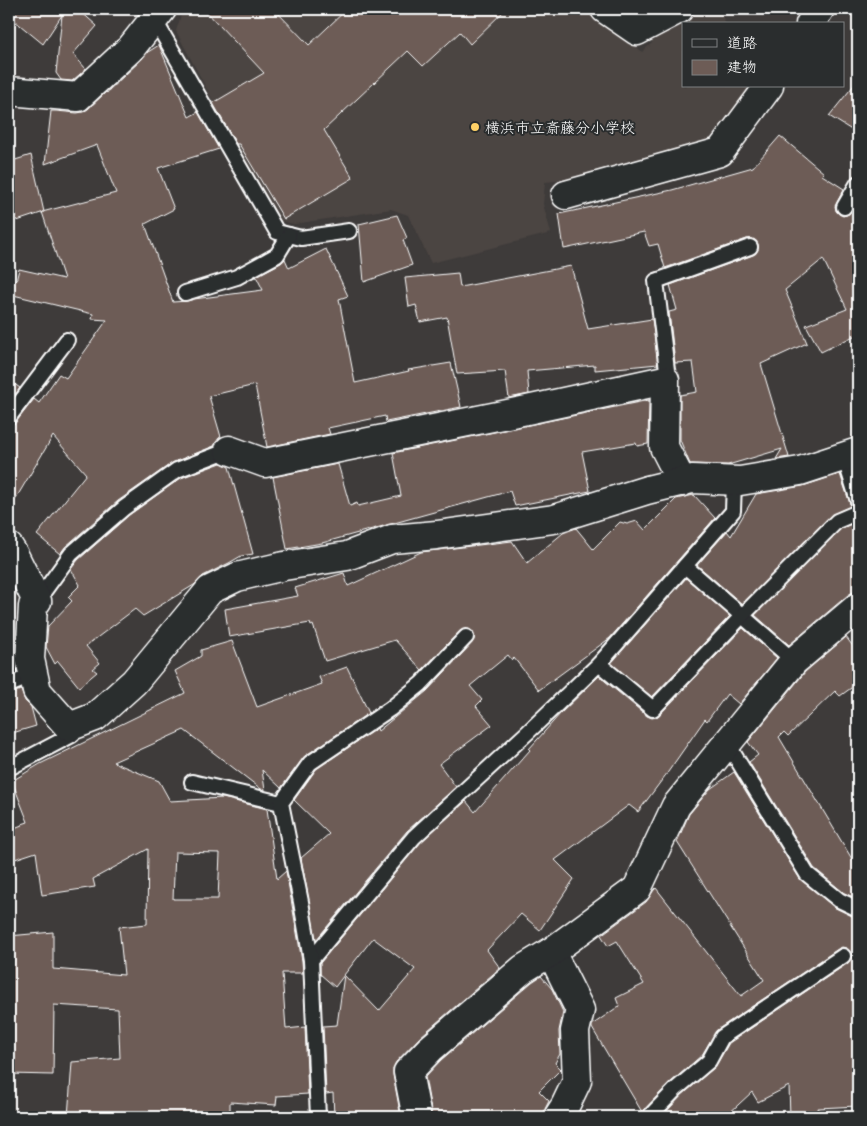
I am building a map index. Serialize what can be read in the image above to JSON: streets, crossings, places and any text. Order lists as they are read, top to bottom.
{
  "places": ["横浜市立斎藤分小学校"],
  "legend": ["道路", "建物"]
}
